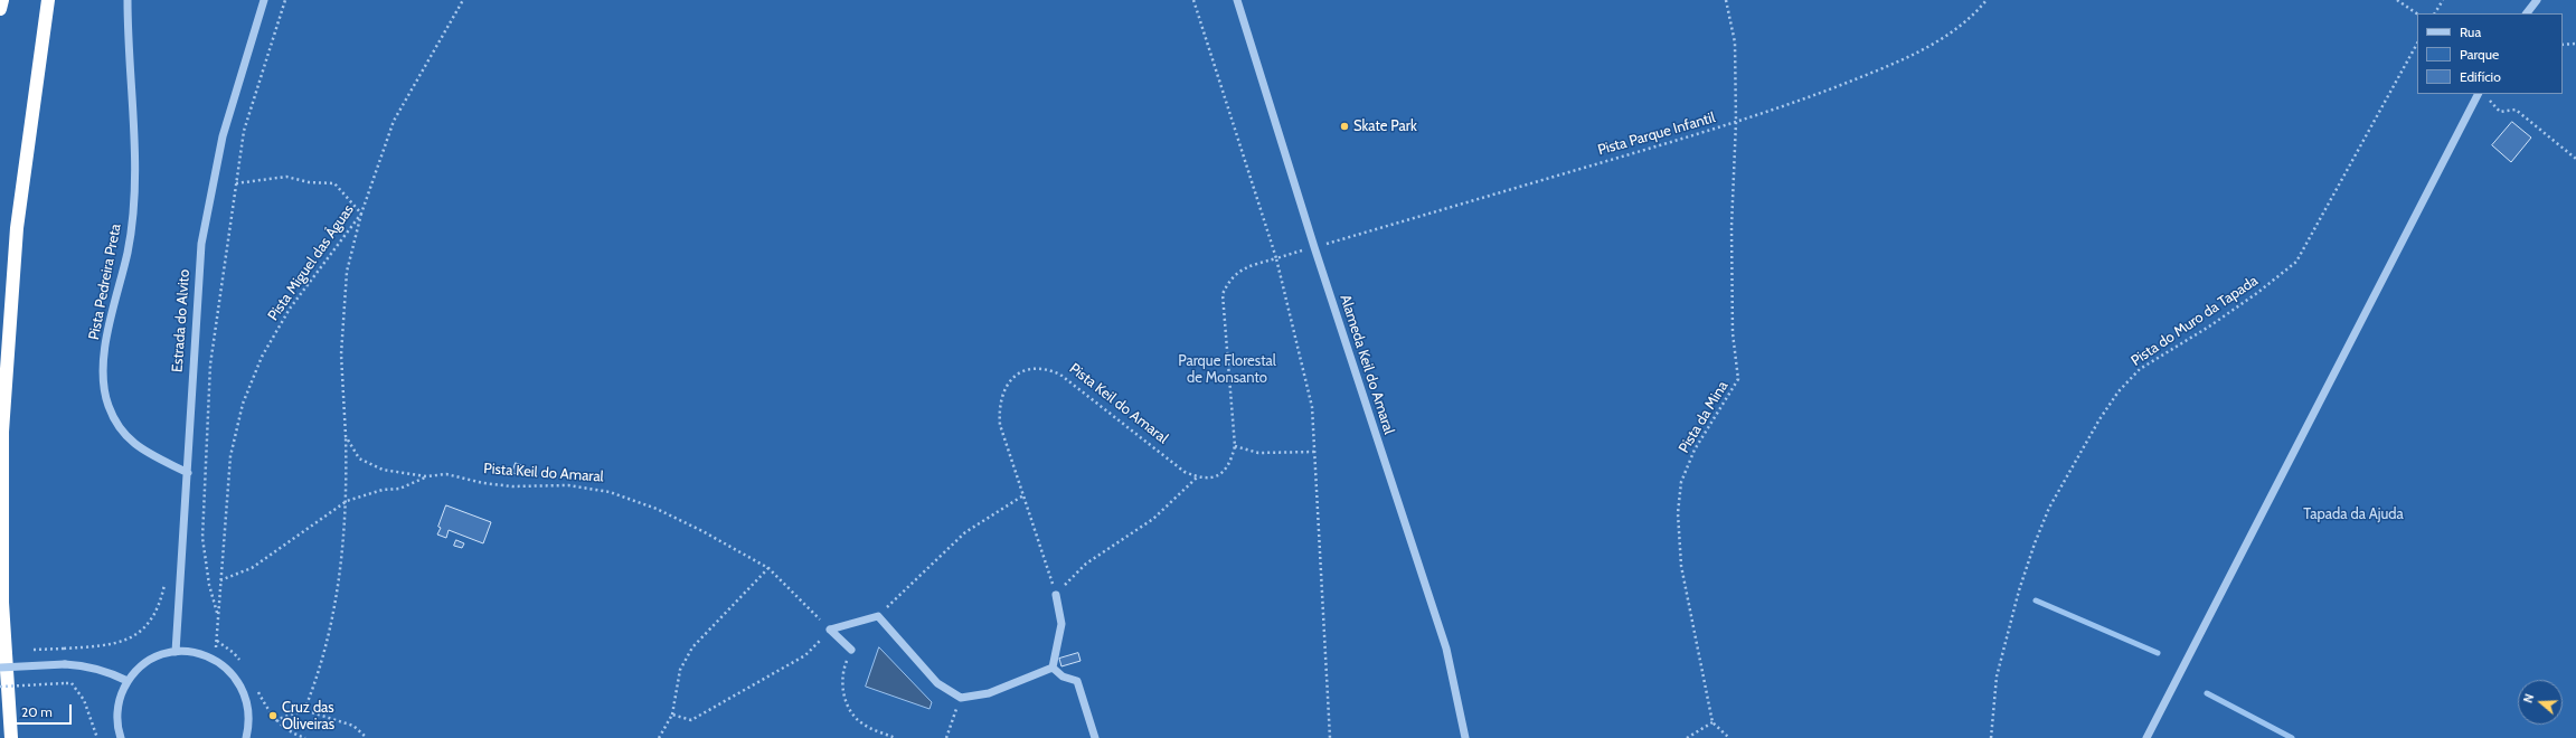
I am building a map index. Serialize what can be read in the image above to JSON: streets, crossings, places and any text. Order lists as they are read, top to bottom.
{
  "streets": {
    "street": ["Pista Pedreira Preta", "Estrada do Alvito", "Alameda Keil do Amaral"],
    "path": [
      "Pista Parque Infantil",
      "Pista Miguel das Águas",
      "Pista do Muro da Tapada",
      "Pista Keil do Amaral",
      "Pista da Mina"
    ]
  },
  "crossings": [
    ["Pista Parque Infantil", "Alameda Keil do Amaral"],
    ["Pista Parque Infantil", "Pista da Mina"],
    ["Pista Miguel das Águas", "Pista Keil do Amaral"],
    ["Pista Pedreira Preta", "Estrada do Alvito"]
  ],
  "parks": ["Parque Florestal de Monsanto", "Tapada da Ajuda"],
  "places": ["Skate Park", "Cruz das Oliveiras"],
  "legend": ["Rua", "Parque", "Edifício"],
  "scale_bar": "20 m",
  "north": "left"
}
